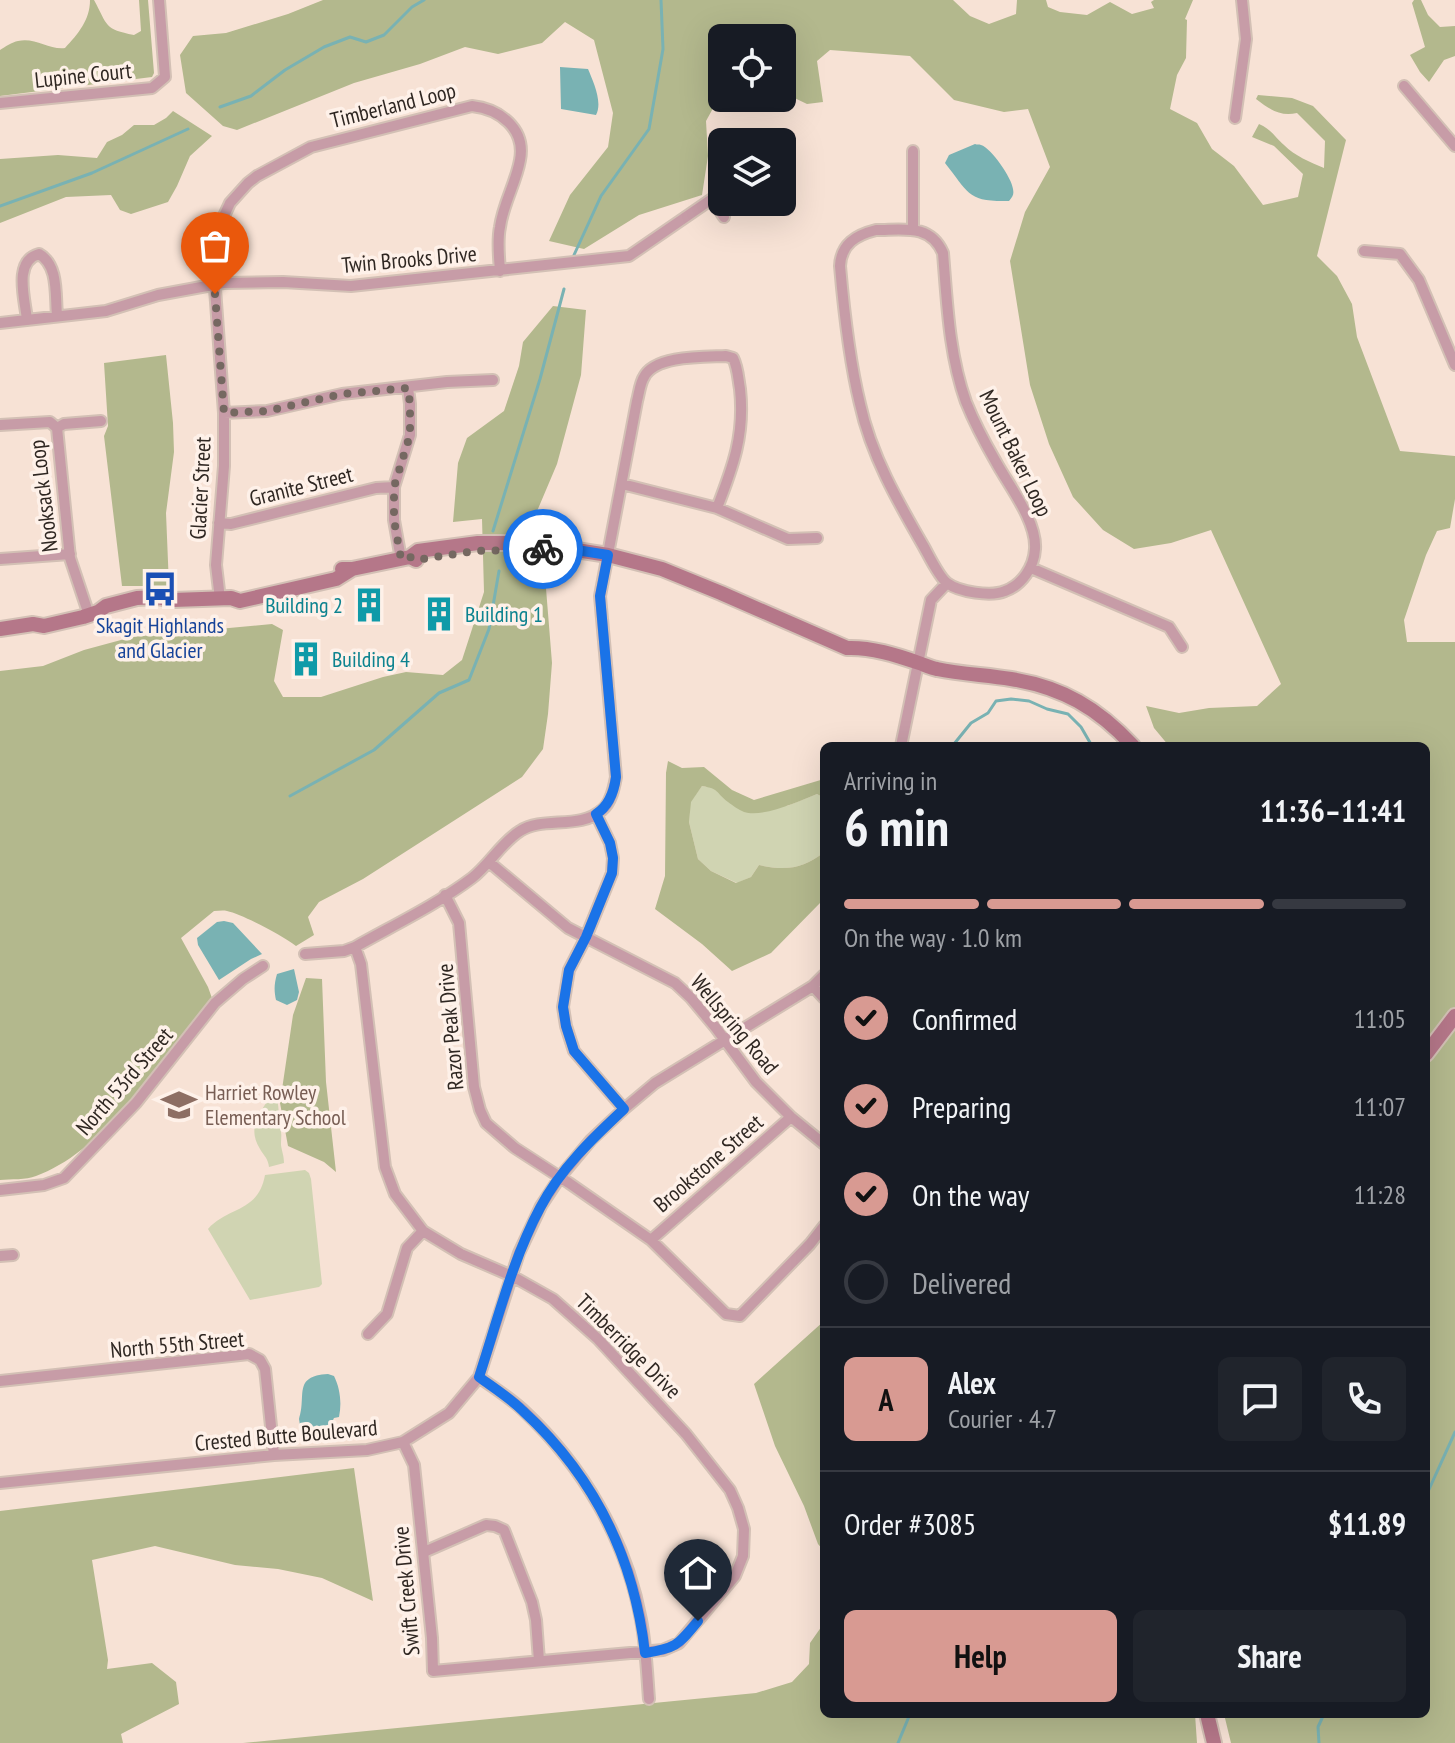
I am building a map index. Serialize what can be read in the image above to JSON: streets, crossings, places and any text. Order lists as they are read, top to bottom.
{
  "streets": {
    "street": [
      "Lupine Court",
      "Timberland Loop",
      "Twin Brooks Drive",
      "Mount Baker Loop",
      "Granite Street",
      "Glacier Street",
      "Nooksack Loop",
      "Wellspring Road",
      "Razor Peak Drive",
      "North 53rd Street",
      "Brookstone Street",
      "North 55th Street",
      "Timberridge Drive",
      "Crested Butte Boulevard",
      "Swift Creek Drive"
    ]
  },
  "crossings": [
    ["Timberland Loop", "Twin Brooks Drive"],
    ["Timberland Loop", "Glacier Street"],
    ["Twin Brooks Drive", "Glacier Street"],
    ["Granite Street", "Glacier Street"],
    ["Wellspring Road", "Brookstone Street"],
    ["Wellspring Road", "Crested Butte Boulevard"],
    ["Razor Peak Drive", "Brookstone Street"],
    ["Razor Peak Drive", "Crested Butte Boulevard"],
    ["North 55th Street", "Crested Butte Boulevard"],
    ["Timberridge Drive", "Crested Butte Boulevard"],
    ["Timberridge Drive", "Swift Creek Drive"],
    ["Crested Butte Boulevard", "Swift Creek Drive"]
  ],
  "places": {
    "bus stop": ["Skagit Highlands and Glacier"],
    "building": ["Building 2", "Building 1", "Building 4"],
    "school or university": ["Harriet Rowley Elementary School"]
  },
  "page": {
    "heading": ["6 min", "Arriving in", "11:36–11:41"],
    "panel": [
      "Alex",
      "Courier · 4.7",
      "Order #3085",
      "$11.89"
    ],
    "bar": "On the way · 1.0 km",
    "list": [
      ["Confirmed", "11:05"],
      ["Preparing", "11:07"],
      ["On the way", "11:28"],
      "Delivered"
    ],
    "round": "A",
    "buttons": ["Help", "Share"]
  }
}
